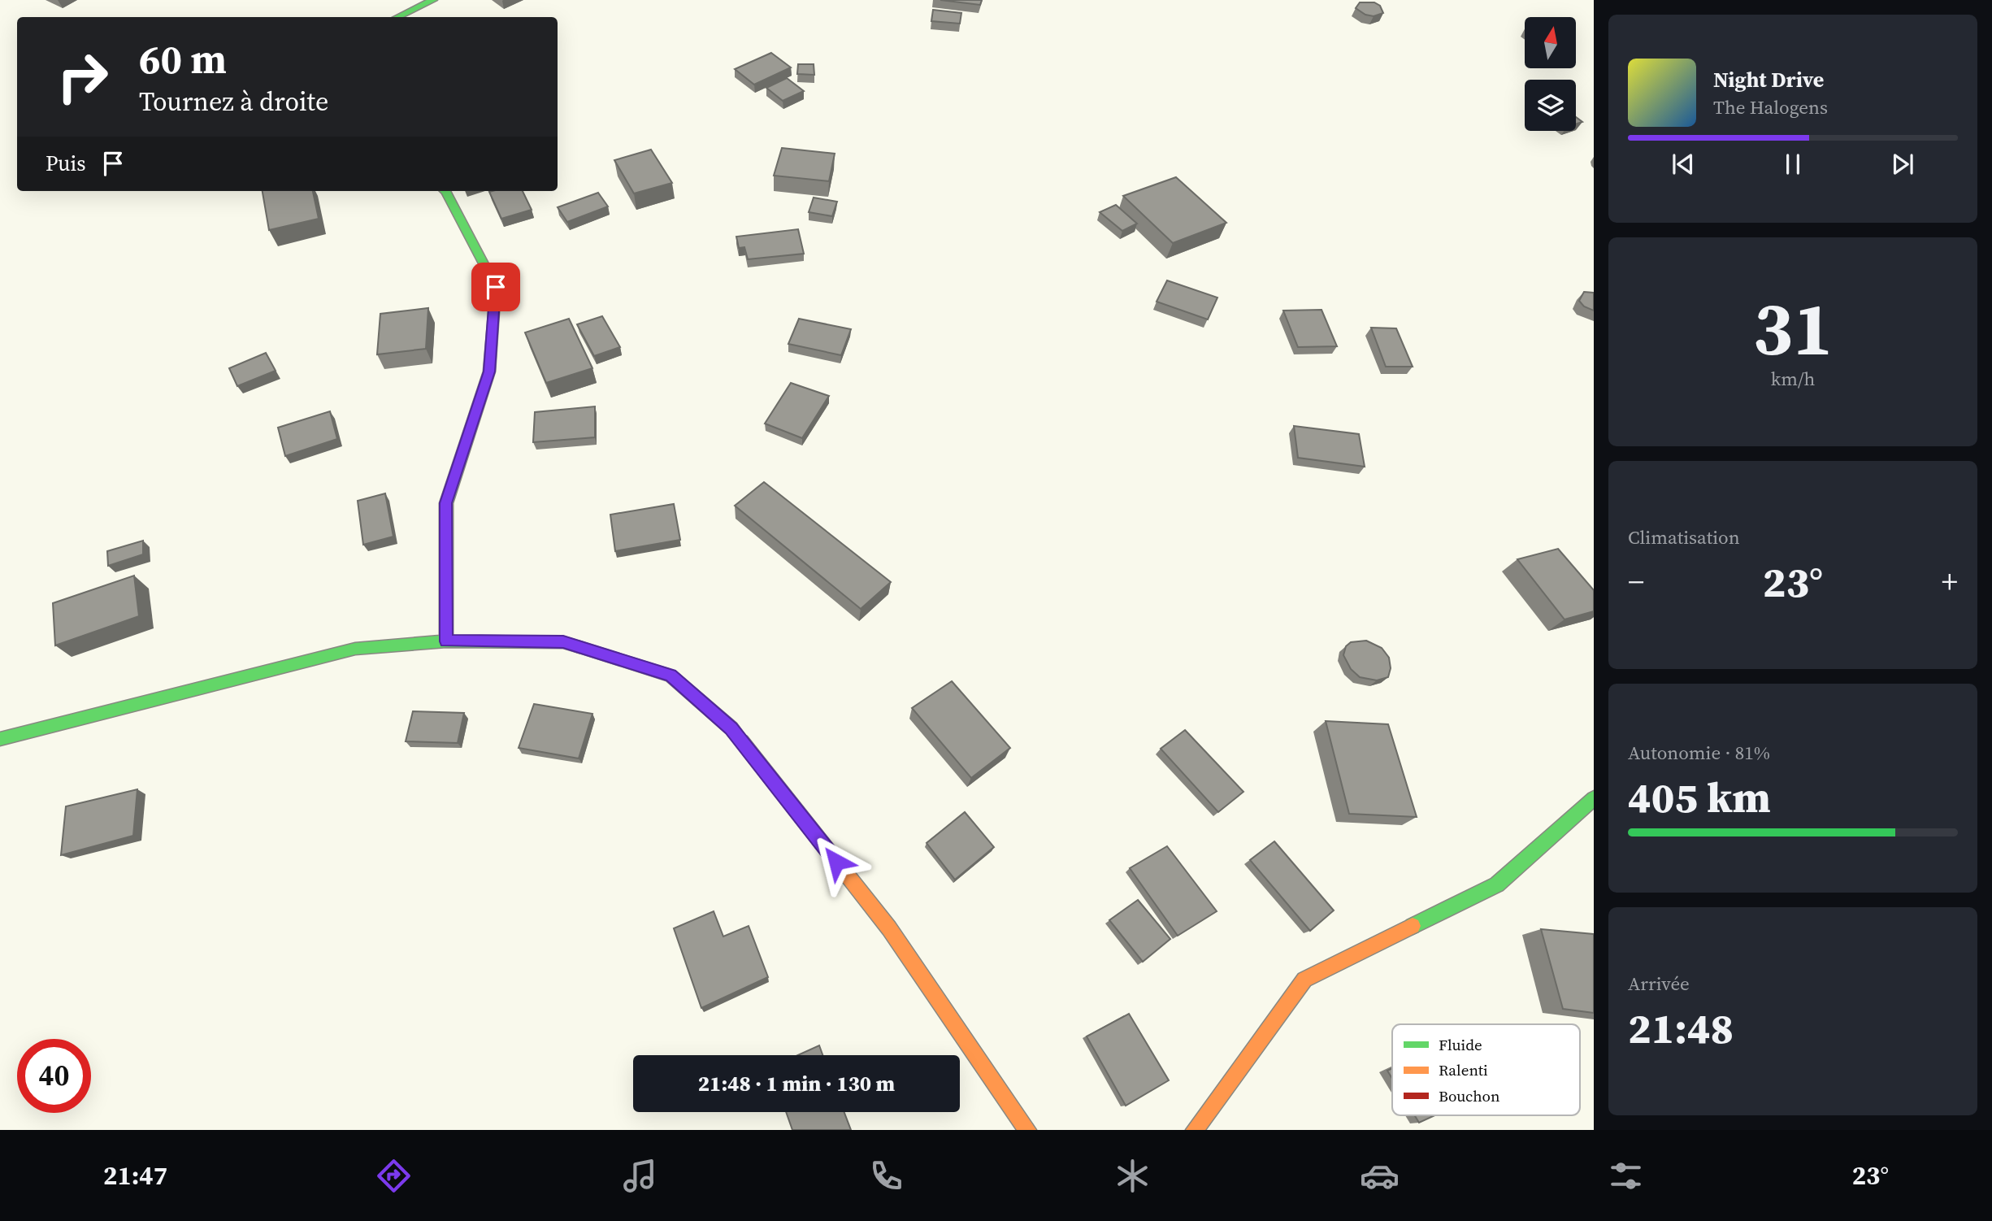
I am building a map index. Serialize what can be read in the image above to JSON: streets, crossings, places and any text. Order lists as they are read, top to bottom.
{
  "legend": ["Fluide", "Ralenti", "Bouchon"],
  "north": "top",
  "page": {
    "turn": ["60 m", "Tournez à droite"],
    "song": ["Night Drive", "The Halogens"],
    "then": "Puis",
    "tile": [
      ["31", "km/h"],
      "Climatisation",
      ["Autonomie · 81%", "405 km"],
      ["Arrivée", "21:48"]
    ],
    "heat": ["−", "23°", "+"],
    "limit": "40",
    "trip": "21:48 · 1 min · 130 m",
    "tabs": ["21:47", "23°"]
  }
}
